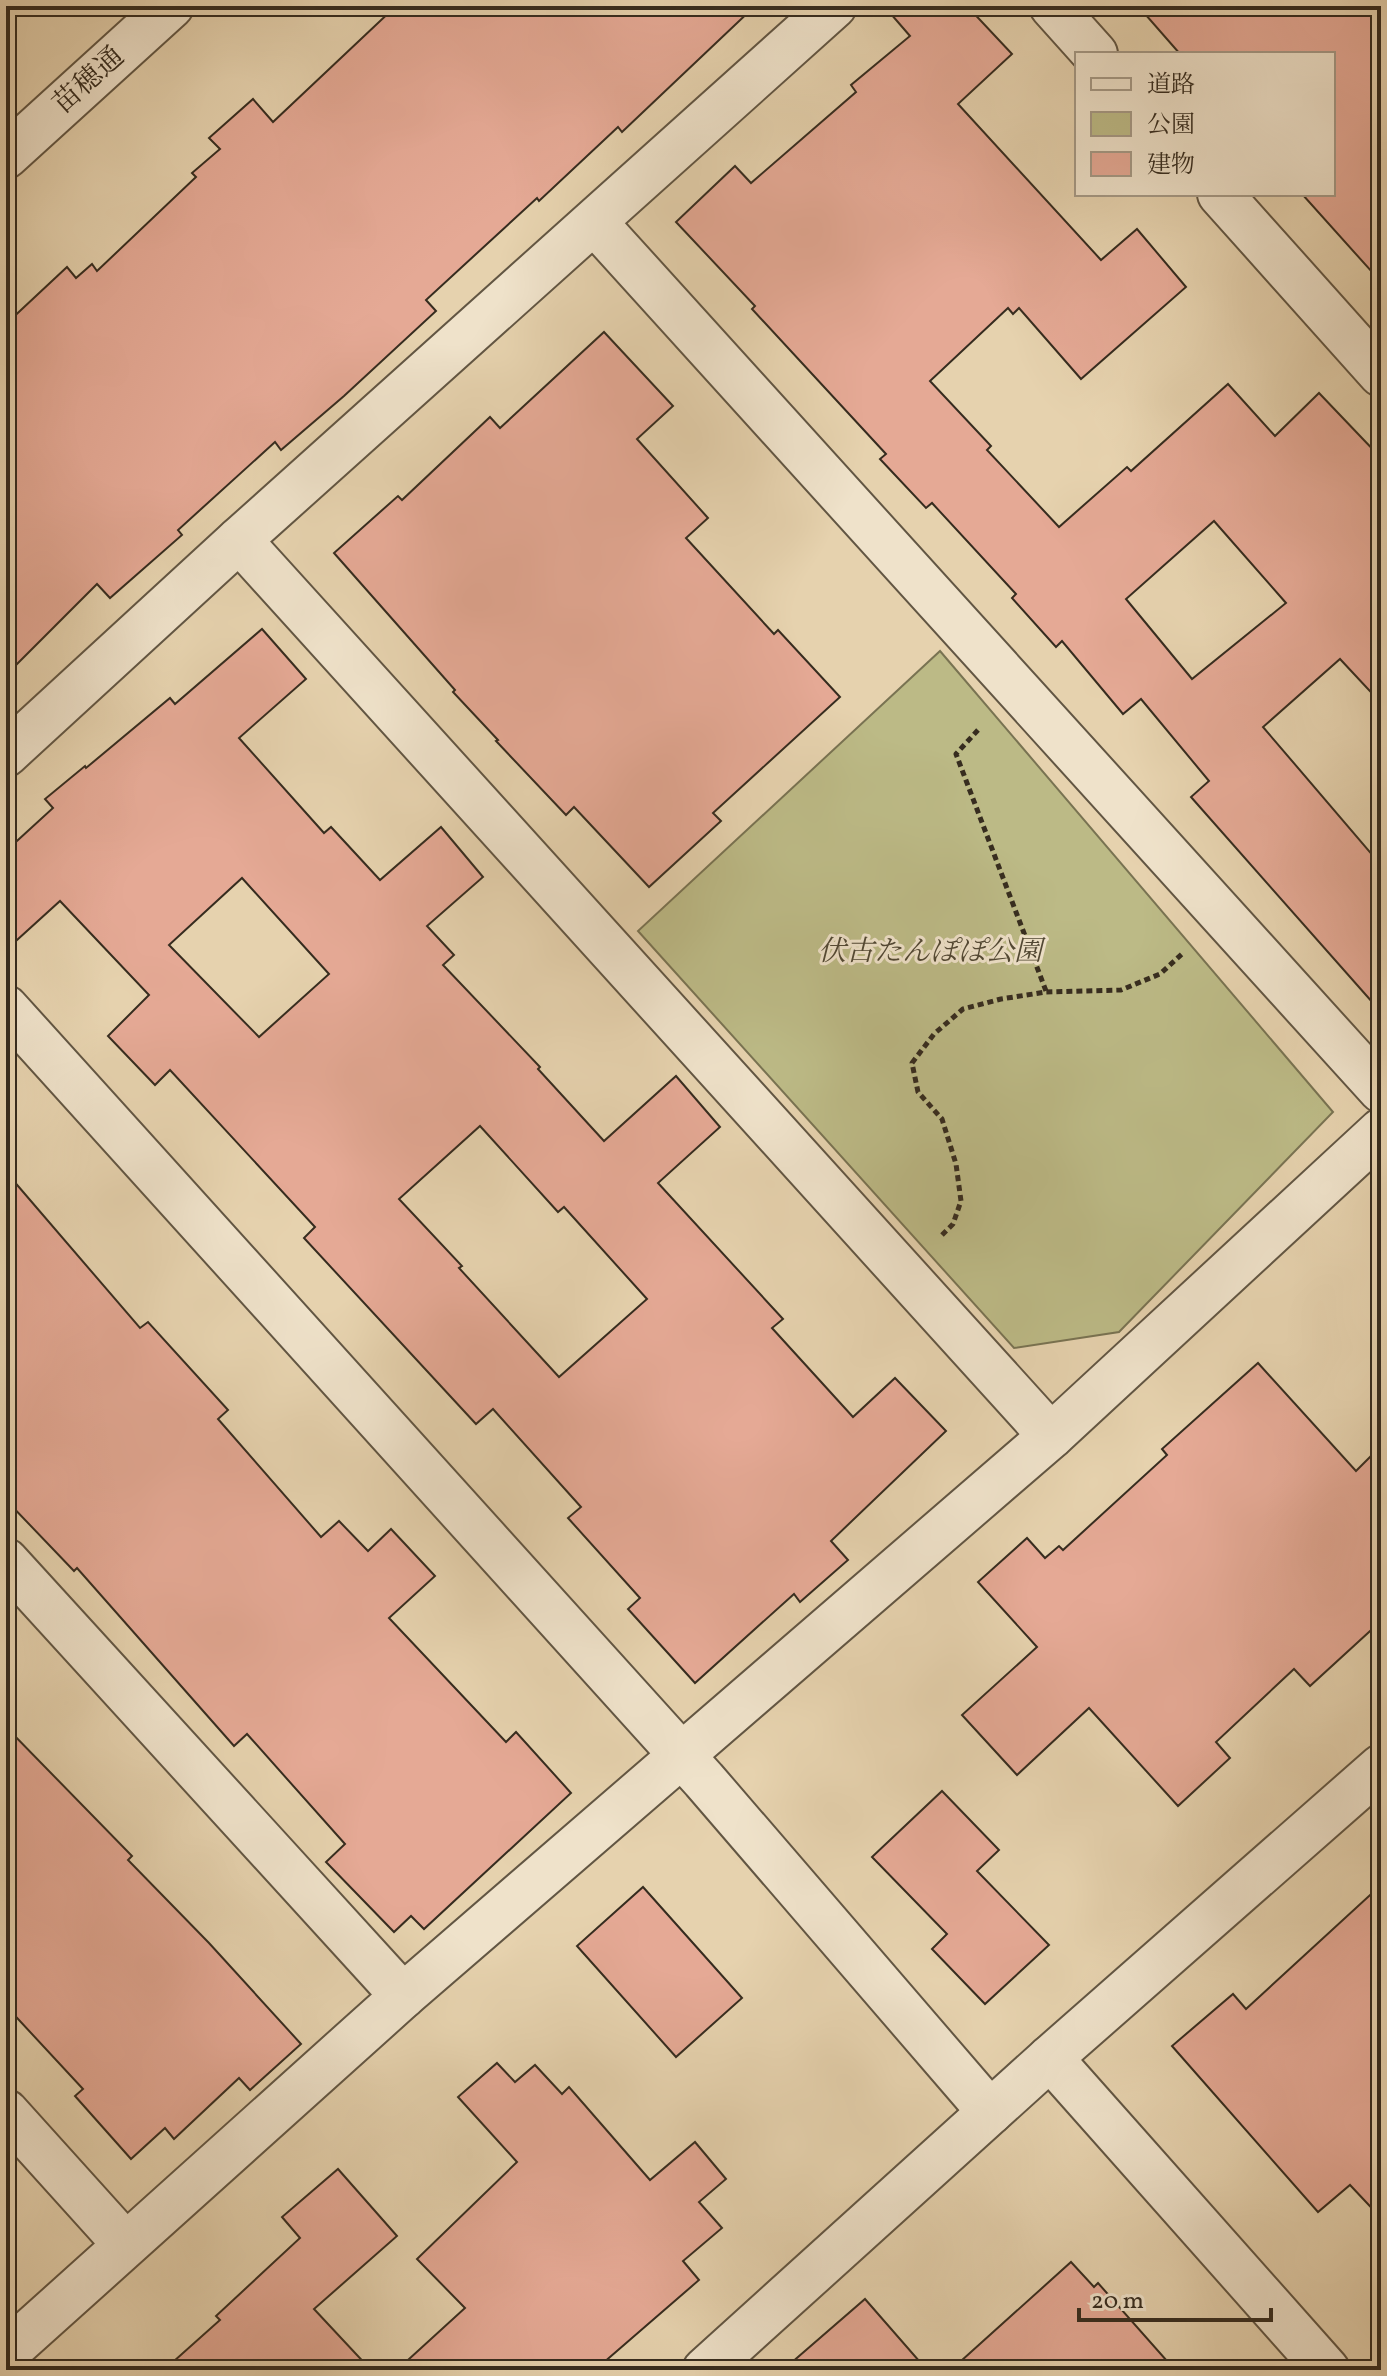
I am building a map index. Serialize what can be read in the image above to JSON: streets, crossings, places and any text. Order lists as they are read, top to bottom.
{
  "streets": {
    "street": ["苗穂通"]
  },
  "parks": ["伏古たんぽぽ公園"],
  "legend": ["道路", "公園", "建物"],
  "scale_bar": "20 m"
}
